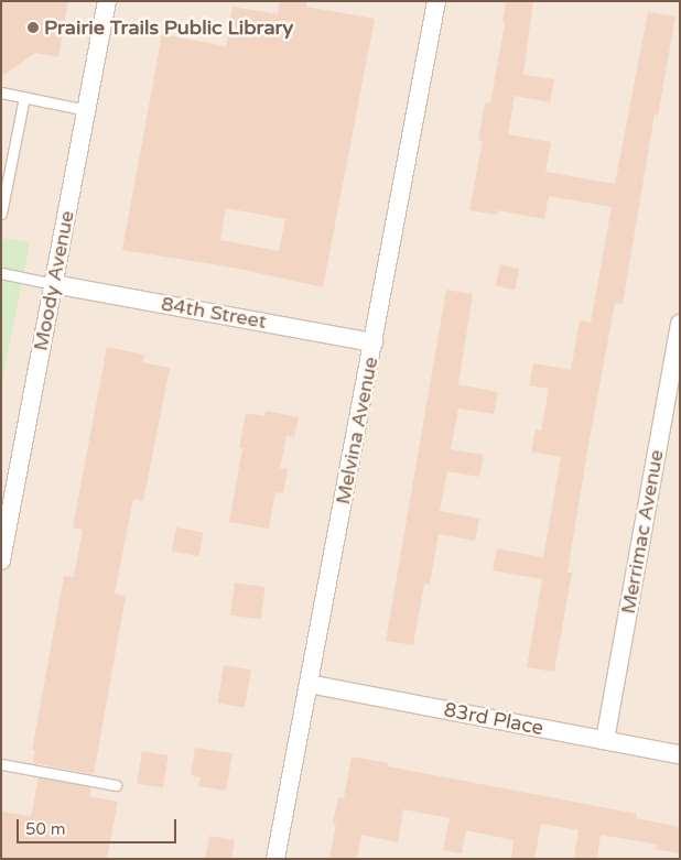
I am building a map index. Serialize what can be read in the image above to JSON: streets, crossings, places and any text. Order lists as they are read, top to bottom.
{
  "streets": {
    "street": [
      "Moody Avenue",
      "84th Street",
      "Melvina Avenue",
      "Merrimac Avenue",
      "83rd Place"
    ]
  },
  "crossings": [
    ["Moody Avenue", "84th Street"],
    ["84th Street", "Melvina Avenue"],
    ["Melvina Avenue", "83rd Place"],
    ["Merrimac Avenue", "83rd Place"]
  ],
  "places": ["Prairie Trails Public Library"],
  "scale_bar": "50 m"
}
